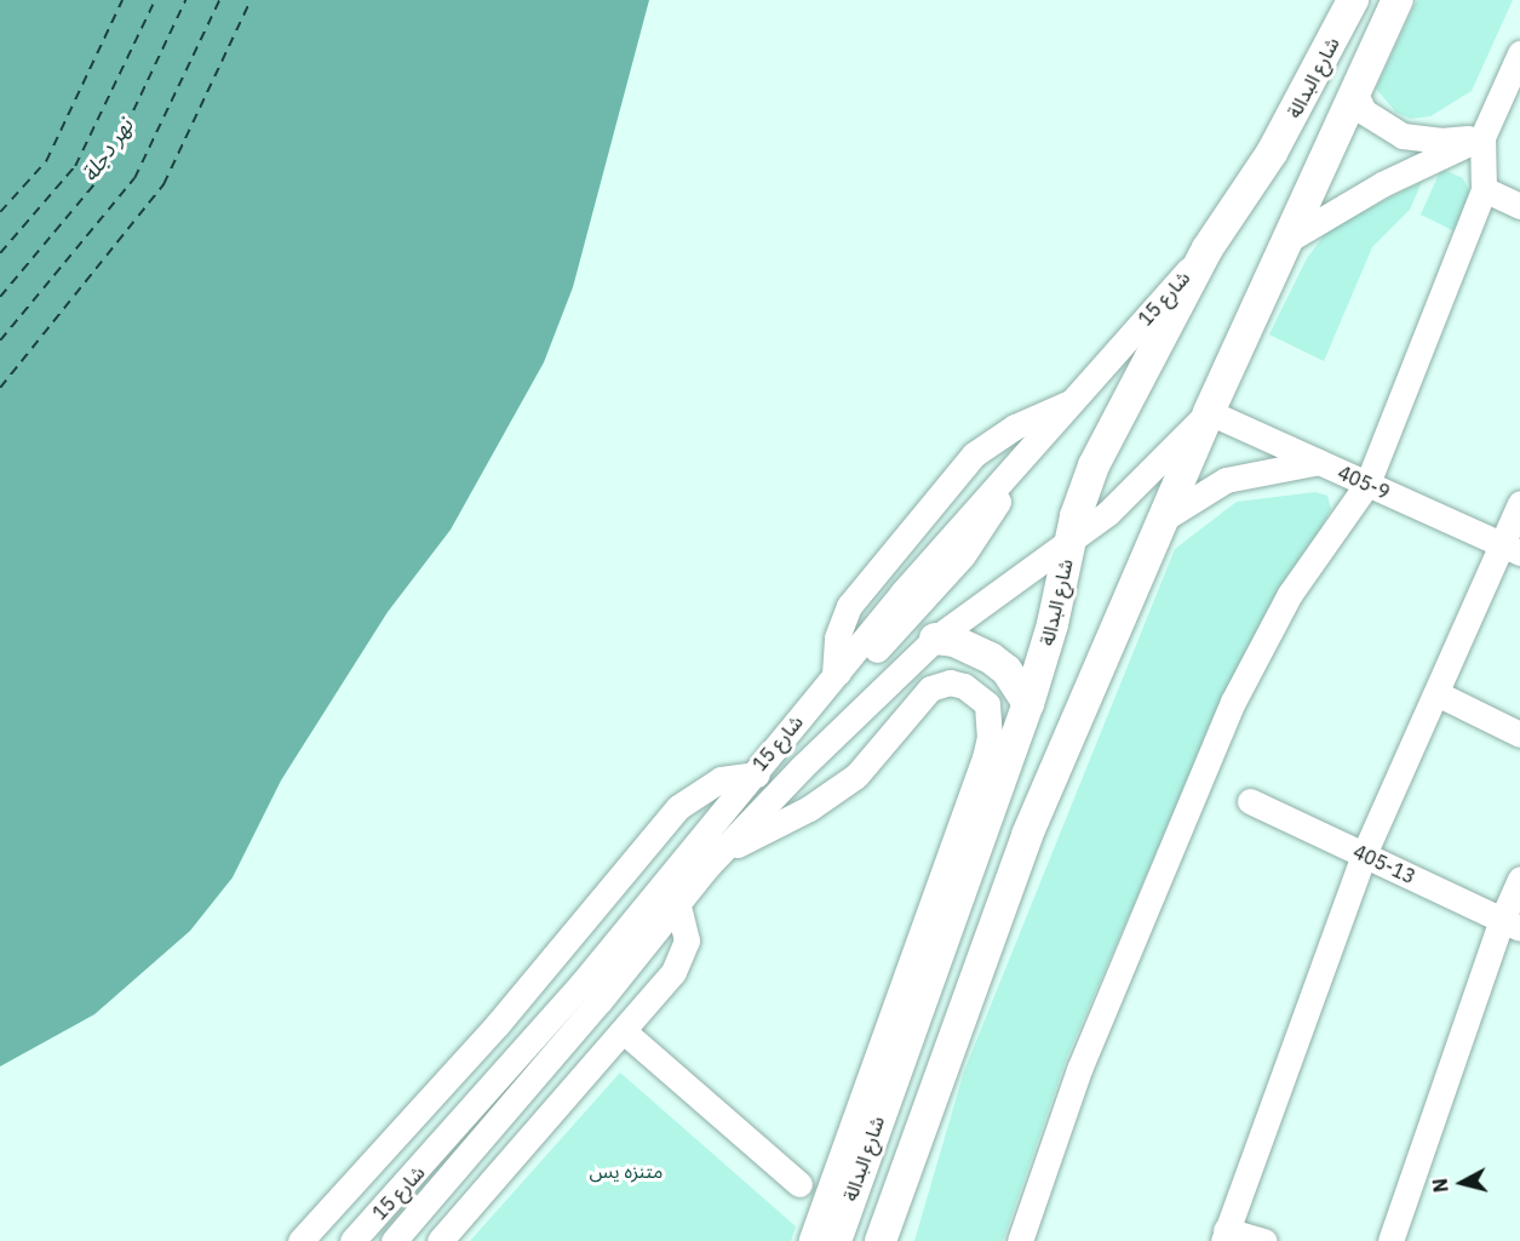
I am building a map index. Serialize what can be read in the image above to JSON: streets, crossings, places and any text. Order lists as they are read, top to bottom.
{
  "streets": {
    "main road": ["شارع البدالة"],
    "street": ["شارع 15", "405-9", "405-13"]
  },
  "crossings": [
    ["شارع البدالة", "شارع 15"],
    ["شارع البدالة", "405-9"],
    ["شارع 15", "405-9"]
  ],
  "water": ["نهر دجلة"],
  "parks": ["متنزه يس"],
  "north": "left"
}
